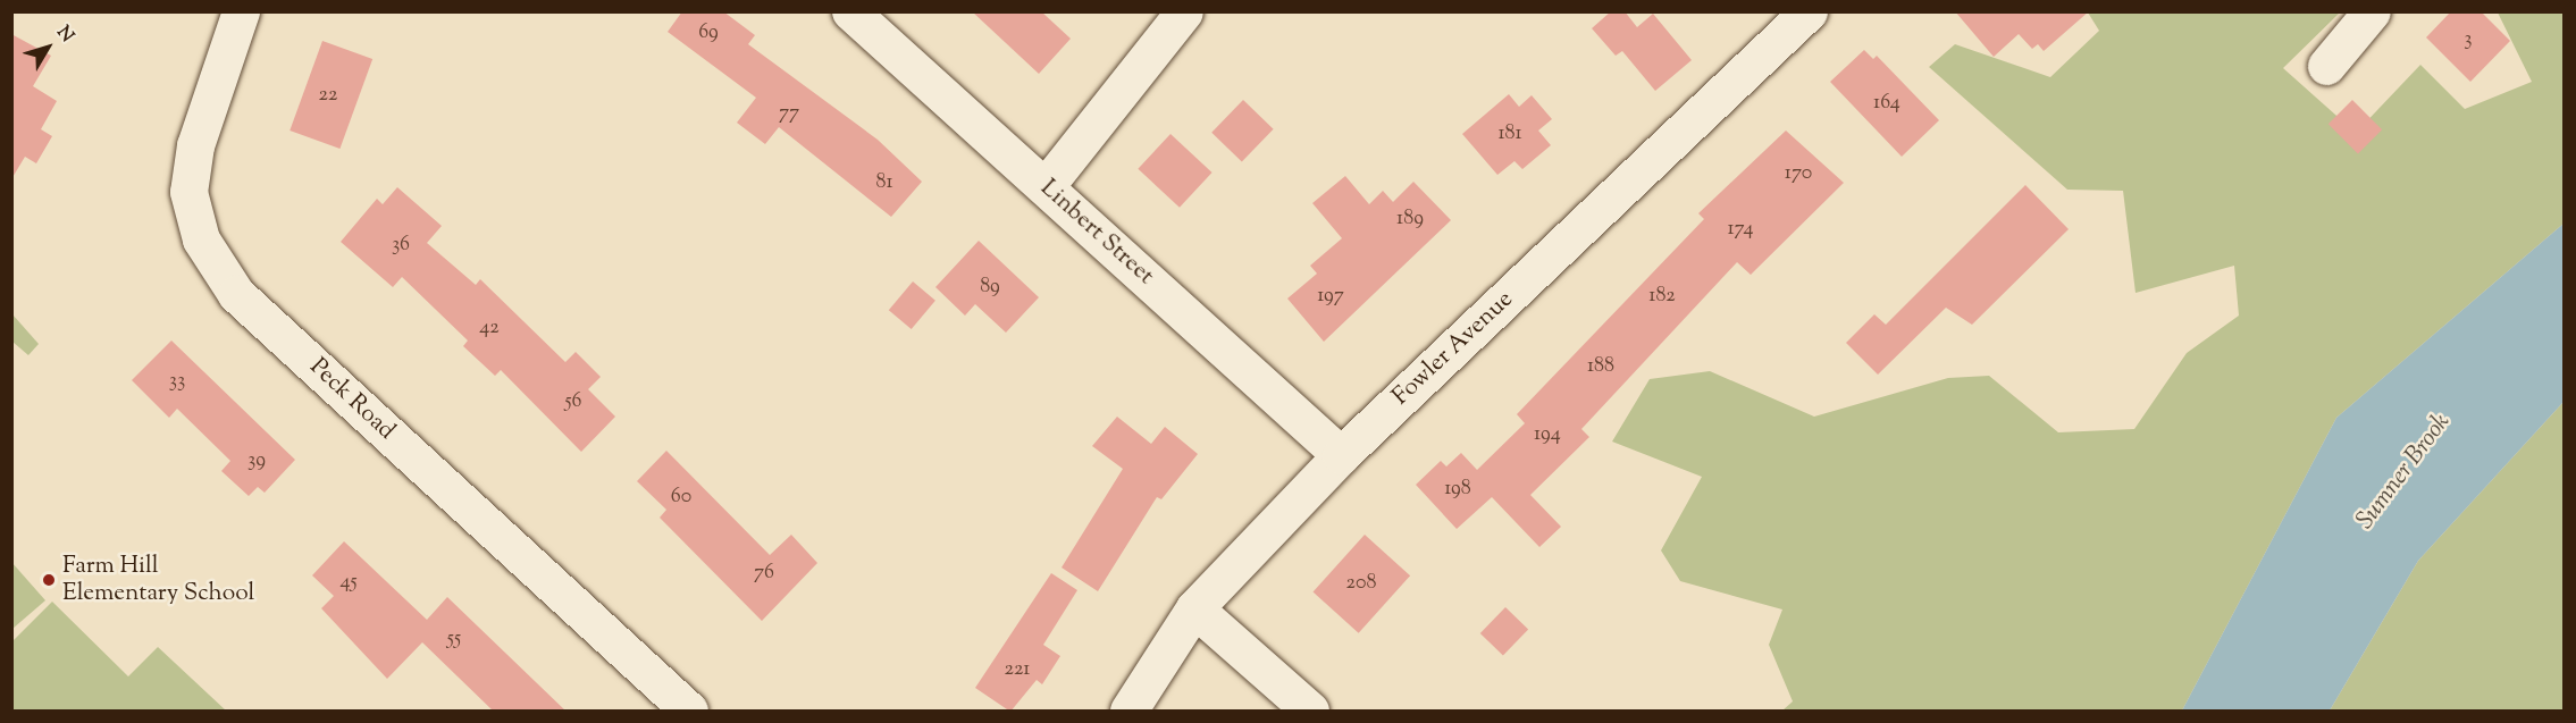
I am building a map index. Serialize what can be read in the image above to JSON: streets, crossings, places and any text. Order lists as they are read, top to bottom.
{
  "streets": {
    "street": ["Linbert Street", "Fowler Avenue", "Peck Road"]
  },
  "crossings": [
    ["Linbert Street", "Fowler Avenue"]
  ],
  "water": ["Sumner Brook"],
  "places": ["Farm Hill Elementary School"],
  "house_numbers": [
    "69",
    "3",
    "22",
    "164",
    "77",
    "181",
    "170",
    "81",
    "189",
    "174",
    "36",
    "89",
    "197",
    "182",
    "42",
    "188",
    "33",
    "56",
    "194",
    "39",
    "198",
    "60",
    "76",
    "45",
    "208",
    "55",
    "221"
  ],
  "north": "top right"
}
